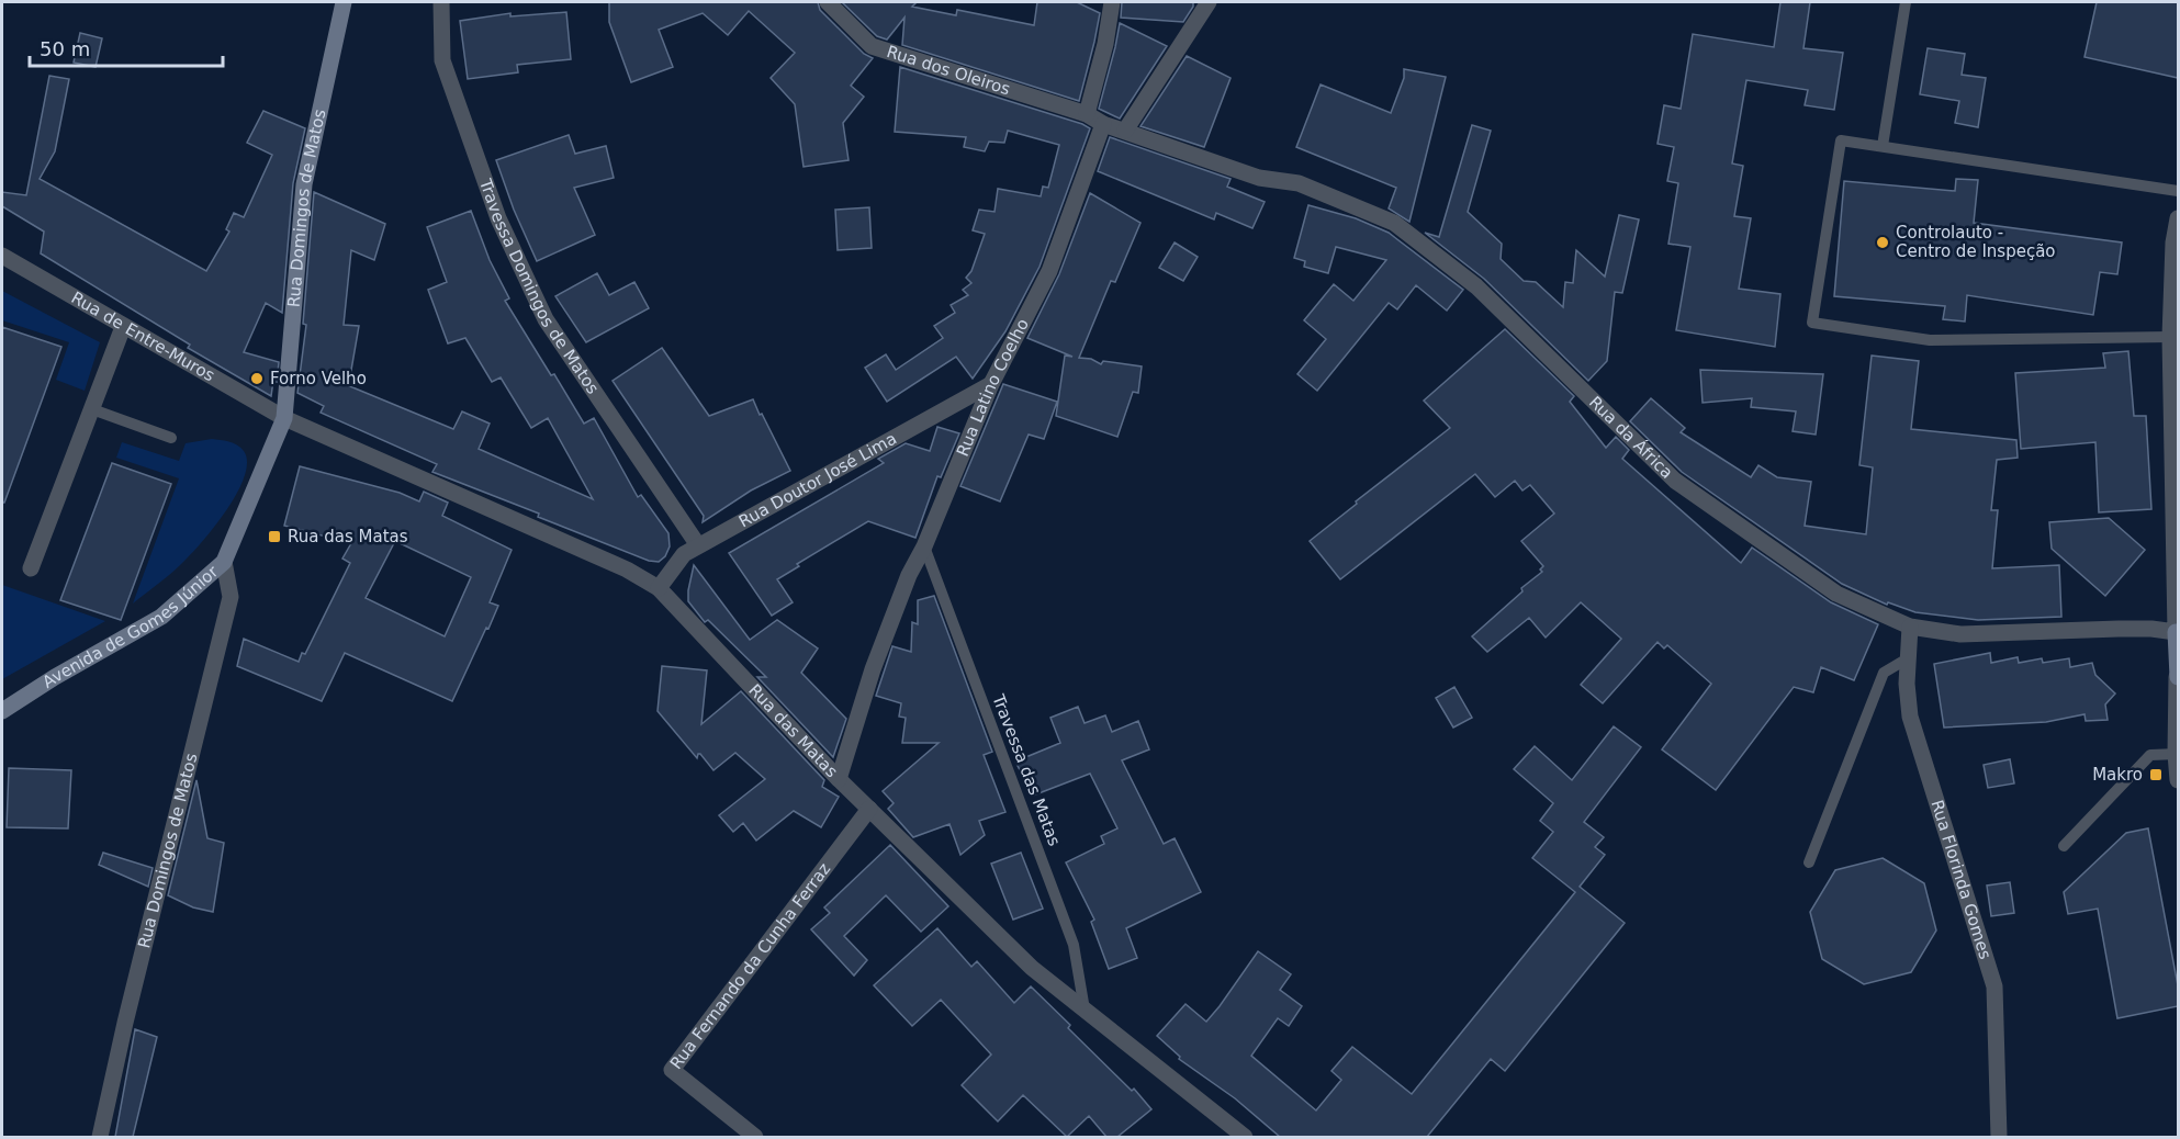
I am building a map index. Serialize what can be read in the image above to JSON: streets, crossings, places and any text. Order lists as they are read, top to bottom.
{
  "streets": {
    "main road": ["Rua Domingos de Matos", "Avenida de Gomes Júnior"],
    "street": [
      "Rua dos Oleiros",
      "Travessa Domingos de Matos",
      "Rua de Entre-Muros",
      "Rua Latino Coelho",
      "Rua da África",
      "Rua Doutor José Lima",
      "Rua das Matas",
      "Rua Florinda Gomes",
      "Rua Fernando da Cunha Ferraz"
    ],
    "lane": ["Travessa das Matas"]
  },
  "crossings": [
    ["Rua Domingos de Matos", "Rua de Entre-Muros"],
    ["Rua Domingos de Matos", "Avenida de Gomes Júnior"],
    ["Rua Domingos de Matos", "Rua das Matas"],
    ["Travessa Domingos de Matos", "Rua Doutor José Lima"],
    ["Rua de Entre-Muros", "Avenida de Gomes Júnior"],
    ["Rua de Entre-Muros", "Rua das Matas"],
    ["Rua Latino Coelho", "Rua da África"],
    ["Rua Latino Coelho", "Rua Doutor José Lima"],
    ["Rua Latino Coelho", "Rua das Matas"],
    ["Rua Latino Coelho", "Travessa das Matas"],
    ["Rua da África", "Rua Florinda Gomes"],
    ["Rua Doutor José Lima", "Rua das Matas"],
    ["Avenida de Gomes Júnior", "Rua das Matas"],
    ["Rua das Matas", "Travessa das Matas"],
    ["Rua das Matas", "Rua Fernando da Cunha Ferraz"]
  ],
  "places": {
    "other": ["Controlauto - Centro de Inspeção", "Forno Velho"],
    "transit": ["Rua das Matas", "Makro"]
  },
  "scale_bar": "50 m"
}
